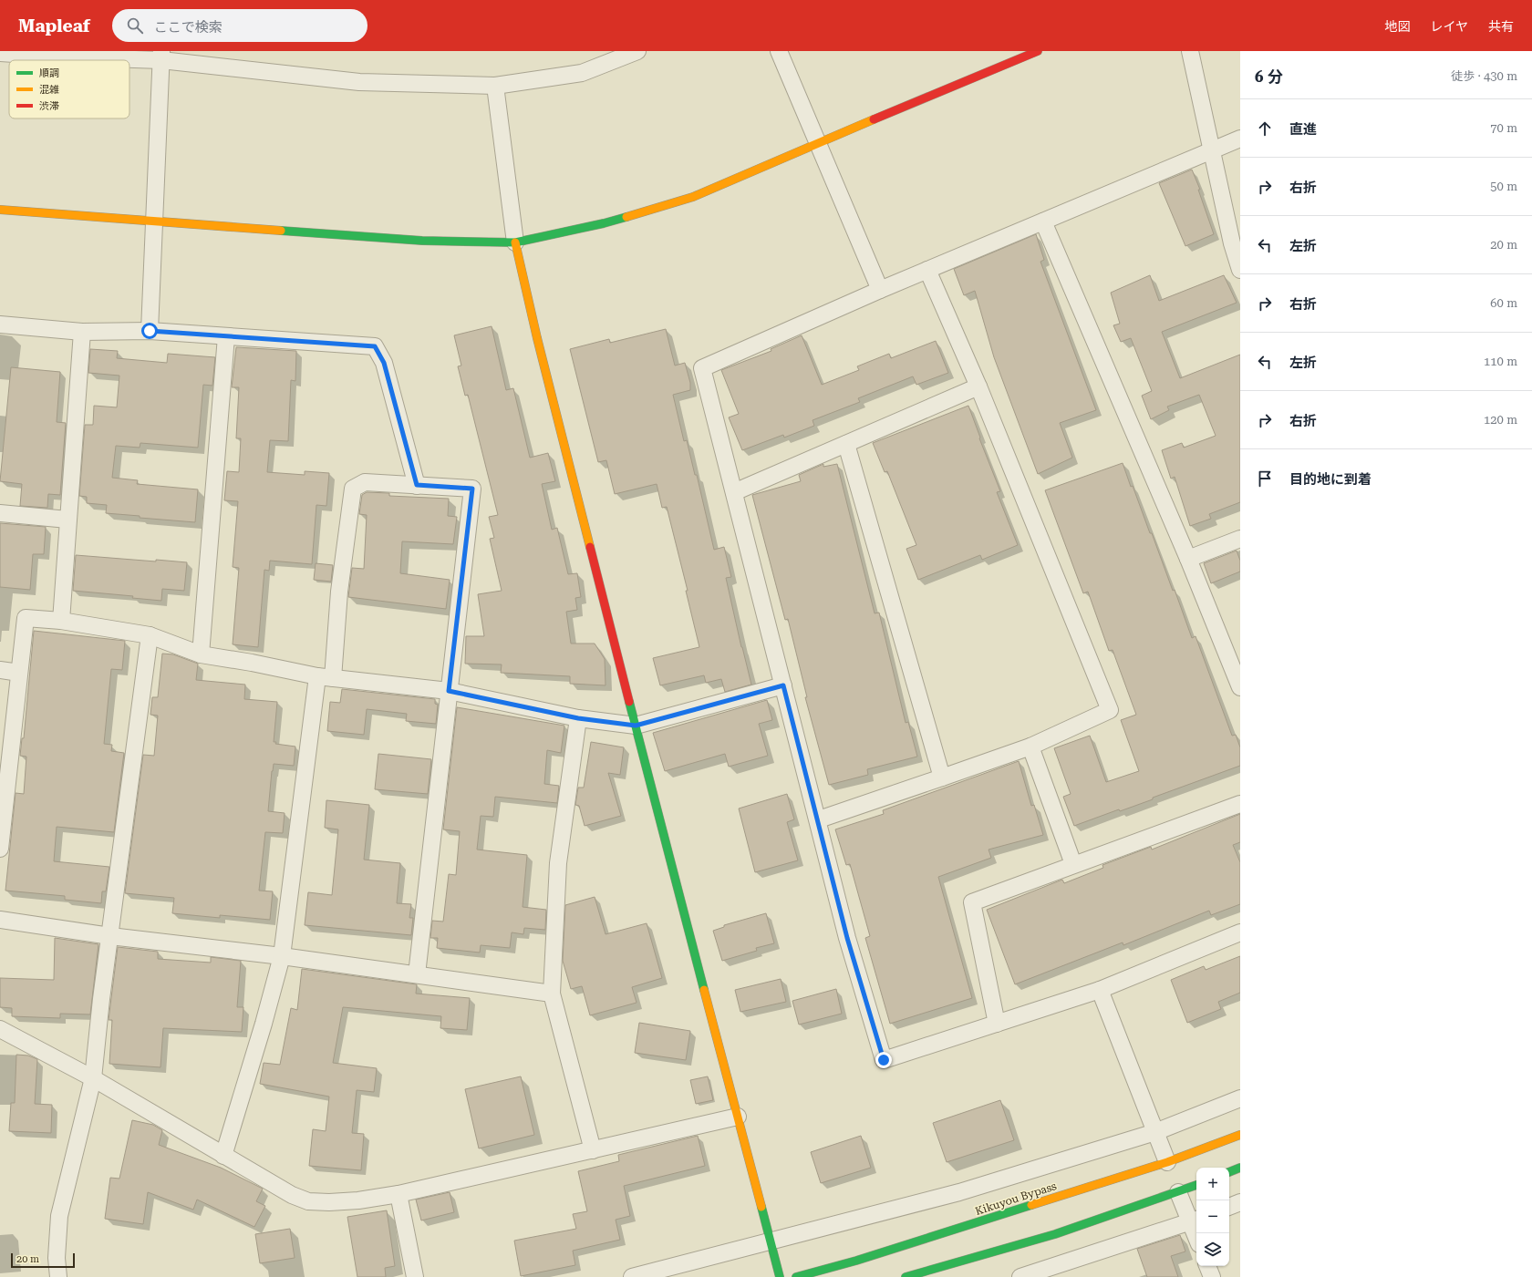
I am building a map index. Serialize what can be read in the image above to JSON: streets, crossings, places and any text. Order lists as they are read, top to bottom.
{
  "streets": {
    "main road": ["Kikuyou Bypass"]
  },
  "legend": ["順調", "混雑", "渋滞"],
  "scale_bar": "20 m",
  "page": {
    "header": "Mapleaf",
    "search": "ここで検索",
    "nav": ["地図", "レイヤ", "共有"],
    "heading": ["6 分", "徒歩 · 430 m"],
    "list": [
      ["直進", "70 m"],
      ["右折", "50 m"],
      ["左折", "20 m"],
      ["右折", "60 m"],
      ["左折", "110 m"],
      ["右折", "120 m"],
      "目的地に到着"
    ],
    "map_buttons": ["+", "−"],
    "scale": "20 m"
  }
}
